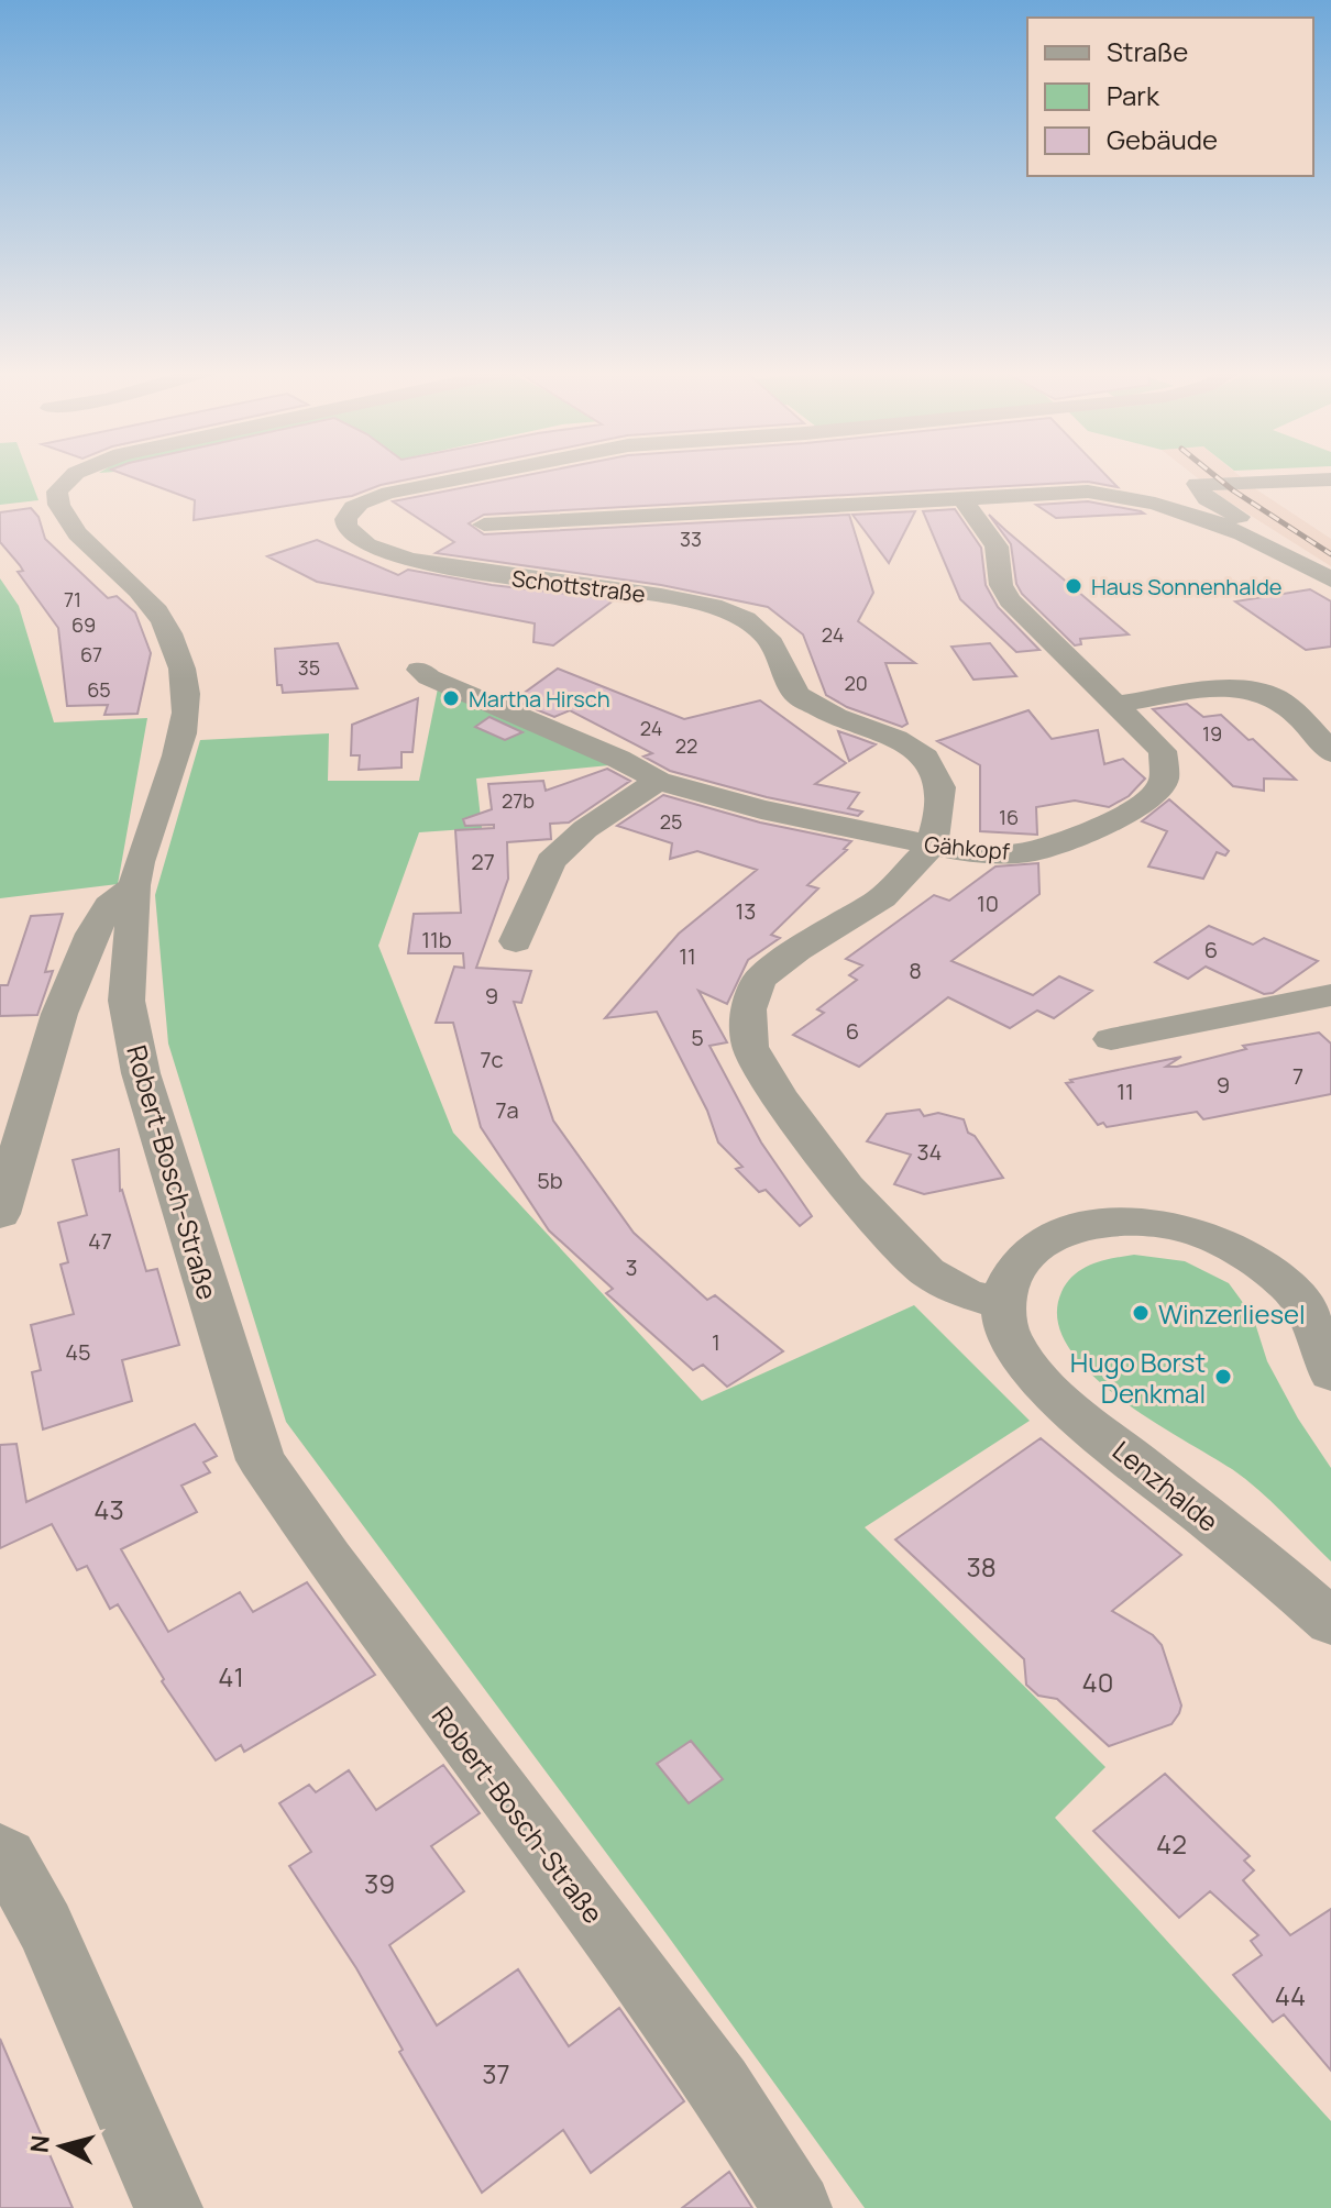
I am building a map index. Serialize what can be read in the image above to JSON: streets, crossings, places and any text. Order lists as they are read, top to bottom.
{
  "streets": {
    "street": [
      "Schottstraße",
      "Gähkopf",
      "Robert-Bosch-Straße",
      "Lenzhalde"
    ]
  },
  "crossings": [
    ["Schottstraße", "Gähkopf"]
  ],
  "places": [
    "Haus Sonnenhalde",
    "Martha Hirsch",
    "Winzerliesel",
    "Hugo Borst Denkmal"
  ],
  "house_numbers": [
    "33",
    "71",
    "69",
    "24",
    "67",
    "35",
    "20",
    "65",
    "24",
    "19",
    "22",
    "27b",
    "16",
    "25",
    "27",
    "10",
    "13",
    "11b",
    "6",
    "11",
    "8",
    "9",
    "6",
    "5",
    "7c",
    "7",
    "9",
    "11",
    "7a",
    "34",
    "5b",
    "47",
    "3",
    "1",
    "45",
    "43",
    "38",
    "41",
    "40",
    "42",
    "39",
    "44",
    "37"
  ],
  "legend": ["Straße", "Park", "Gebäude"],
  "north": "left"
}
